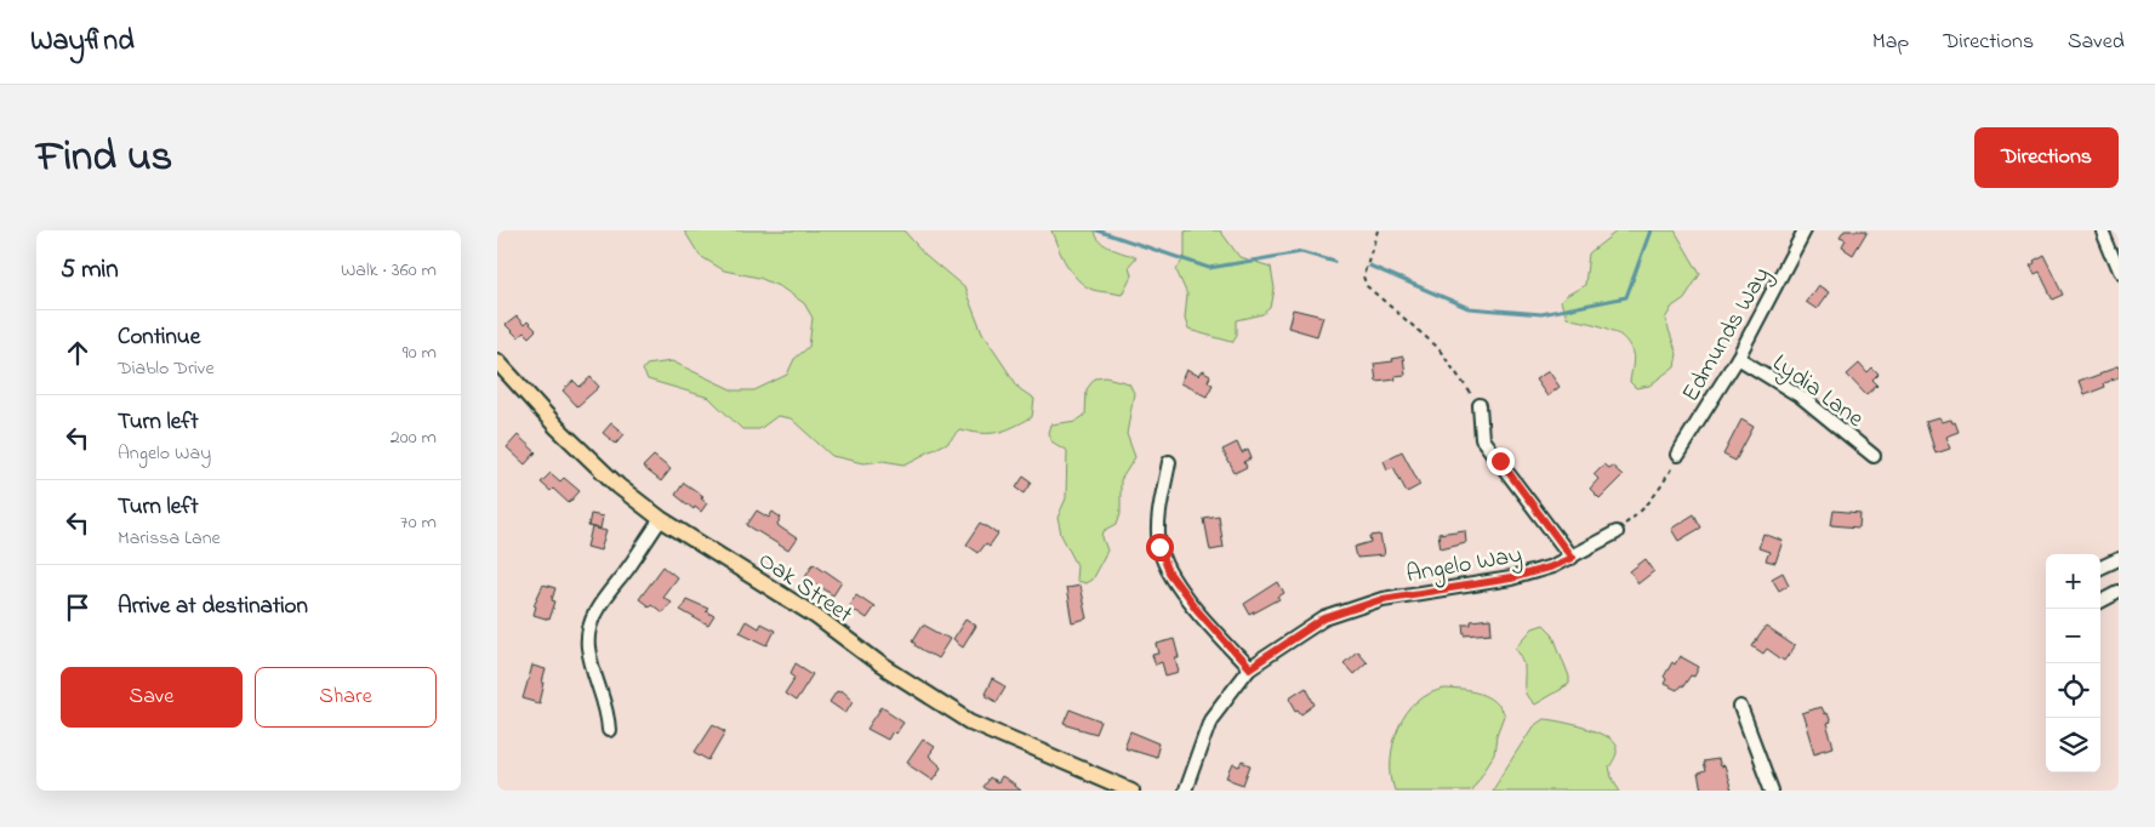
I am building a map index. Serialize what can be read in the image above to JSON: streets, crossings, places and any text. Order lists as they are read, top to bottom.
{
  "streets": {
    "main road": ["Oak Street"],
    "street": ["Edmunds Way", "Lydia Lane", "Angelo Way"]
  },
  "crossings": [
    ["Edmunds Way", "Lydia Lane"]
  ],
  "page": {
    "header": "Wayfind",
    "nav": ["Map", "Directions", "Saved"],
    "title": "Find us",
    "buttons": [
      "Directions",
      ["Save", "Share"]
    ],
    "heading": ["5 min", "Walk · 360 m"],
    "list": [
      ["Continue", "Diablo Drive", "90 m"],
      ["Turn left", "Angelo Way", "200 m"],
      ["Turn left", "Marissa Lane", "70 m"],
      "Arrive at destination"
    ],
    "map_buttons": ["+", "−"]
  }
}
